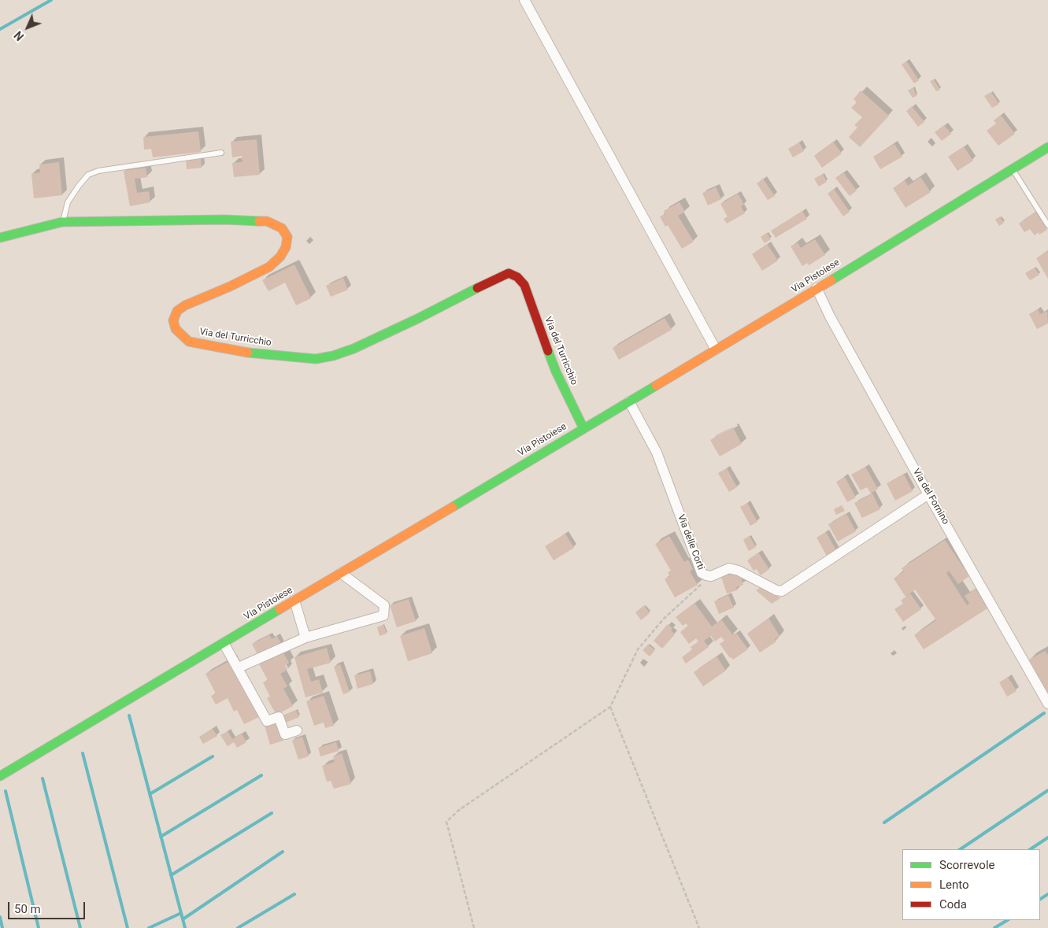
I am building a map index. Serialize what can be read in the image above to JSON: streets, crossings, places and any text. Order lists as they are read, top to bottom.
{
  "streets": {
    "main road": ["Via Pistoiese", "Via del Turricchio"],
    "street": ["Via del Fornino", "Via delle Corti"]
  },
  "crossings": [
    ["Via Pistoiese", "Via del Turricchio"],
    ["Via Pistoiese", "Via del Fornino"],
    ["Via Pistoiese", "Via delle Corti"],
    ["Via del Fornino", "Via delle Corti"]
  ],
  "legend": ["Scorrevole", "Lento", "Coda"],
  "scale_bar": "50 m",
  "north": "bottom left"
}
